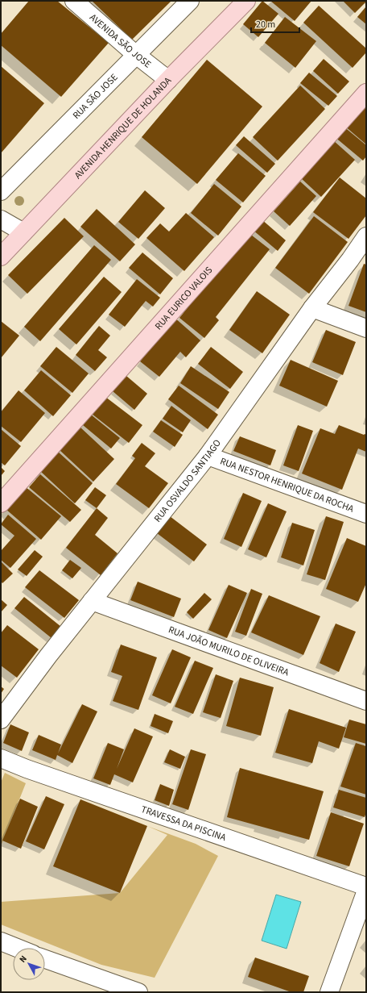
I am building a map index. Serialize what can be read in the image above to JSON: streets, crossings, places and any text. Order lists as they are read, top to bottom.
{
  "streets": {
    "main road": ["AVENIDA HENRIQUE DE HOLANDA", "RUA EURICO VALOIS"],
    "street": [
      "AVENIDA SÃO JOSE",
      "RUA SÃO JOSE",
      "RUA OSVALDO SANTIAGO",
      "RUA NESTOR HENRIQUE DA ROCHA",
      "RUA JOÃO MURILO DE OLIVEIRA",
      "TRAVESSA DA PISCINA"
    ]
  },
  "crossings": [
    ["AVENIDA SÃO JOSE", "RUA SÃO JOSE"],
    ["AVENIDA SÃO JOSE", "AVENIDA HENRIQUE DE HOLANDA"],
    ["RUA OSVALDO SANTIAGO", "RUA NESTOR HENRIQUE DA ROCHA"],
    ["RUA OSVALDO SANTIAGO", "RUA JOÃO MURILO DE OLIVEIRA"]
  ],
  "scale_bar": "20 m",
  "north": "top left"
}
